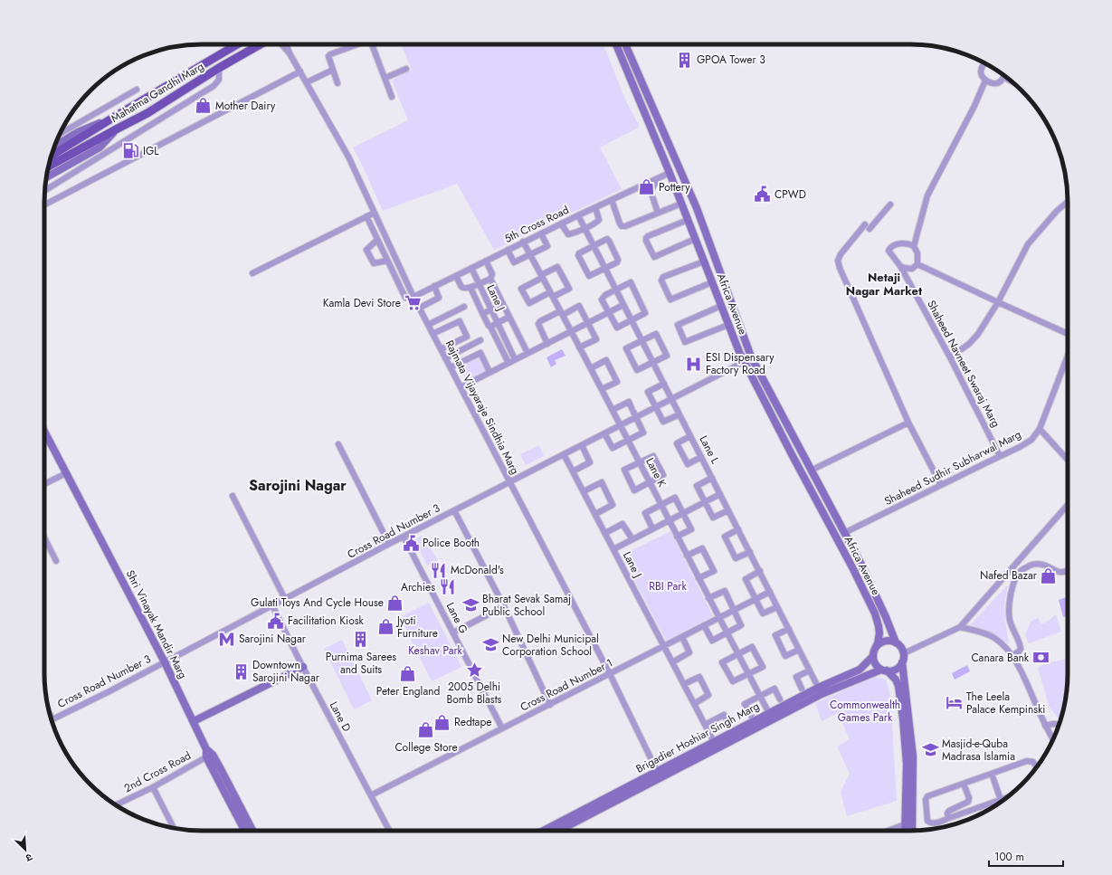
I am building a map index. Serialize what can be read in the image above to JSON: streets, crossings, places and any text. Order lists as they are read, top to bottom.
{
  "streets": {
    "main road": [
      "Mahatma Gandhi Marg",
      "Africa Avenue",
      "Shri Vinayak Mandir Marg",
      "Brigadier Hoshiar Singh Marg"
    ],
    "street": [
      "5th Cross Road",
      "Lane J",
      "Shaheed Navneet Swaraj Marg",
      "Rajmata Vijayaraje Sindhia Marg",
      "Lane L",
      "Shaheed Sudhir Subharwal Marg",
      "Lane K",
      "Cross Road Number 3",
      "Lane G",
      "Cross Road Number 1",
      "Lane D",
      "2nd Cross Road"
    ]
  },
  "crossings": [
    ["5th Cross Road", "Lane J"],
    ["5th Cross Road", "Africa Avenue"],
    ["5th Cross Road", "Rajmata Vijayaraje Sindhia Marg"],
    ["5th Cross Road", "Lane L"],
    ["5th Cross Road", "Lane K"],
    ["Lane J", "Cross Road Number 3"],
    ["Lane J", "Cross Road Number 1"],
    ["Lane J", "Brigadier Hoshiar Singh Marg"],
    ["Africa Avenue", "Shaheed Sudhir Subharwal Marg"],
    ["Africa Avenue", "Cross Road Number 3"],
    ["Africa Avenue", "Brigadier Hoshiar Singh Marg"],
    ["Shaheed Navneet Swaraj Marg", "Shaheed Sudhir Subharwal Marg"],
    ["Rajmata Vijayaraje Sindhia Marg", "Cross Road Number 3"],
    ["Rajmata Vijayaraje Sindhia Marg", "Cross Road Number 1"],
    ["Rajmata Vijayaraje Sindhia Marg", "Brigadier Hoshiar Singh Marg"],
    ["Lane L", "Cross Road Number 3"],
    ["Lane L", "Cross Road Number 1"],
    ["Lane L", "Brigadier Hoshiar Singh Marg"],
    ["Lane K", "Cross Road Number 3"],
    ["Lane K", "Cross Road Number 1"],
    ["Lane K", "Brigadier Hoshiar Singh Marg"],
    ["Cross Road Number 3", "Lane G"],
    ["Cross Road Number 3", "Shri Vinayak Mandir Marg"],
    ["Cross Road Number 3", "Lane D"],
    ["Lane G", "Cross Road Number 1"],
    ["Shri Vinayak Mandir Marg", "2nd Cross Road"],
    ["Cross Road Number 1", "Lane D"]
  ],
  "districts": ["Netaji Nagar Market", "Sarojini Nagar"],
  "parks": ["RBI Park", "Keshav Park", "Commonwealth Games Park"],
  "places": {
    "building": ["GPOA Tower 3", "Purnima Sarees and Suits", "Downtown Sarojini Nagar"],
    "shop": [
      "Mother Dairy",
      "Pottery",
      "Nafed Bazar",
      "Gulati Toys And Cycle House",
      "Jyoti Furniture",
      "Peter England",
      "Redtape",
      "College Store"
    ],
    "fuel station": ["IGL"],
    "public building": ["CPWD", "Police Booth", "Facilitation Kiosk"],
    "supermarket": ["Kamla Devi Store"],
    "hospital": ["ESI Dispensary Factory Road"],
    "restaurant": ["McDonald's", "Archies"],
    "school or university": ["Bharat Sevak Samaj Public School", "New Delhi Municipal Corporation School", "Masjid-e-Quba Madrasa Islamia"],
    "metro station": ["Sarojini Nagar"],
    "bank": ["Canara Bank"],
    "place": ["2005 Delhi Bomb Blasts"],
    "hotel": ["The Leela Palace Kempinski"]
  },
  "scale_bar": "100 m",
  "north": "bottom right"
}
